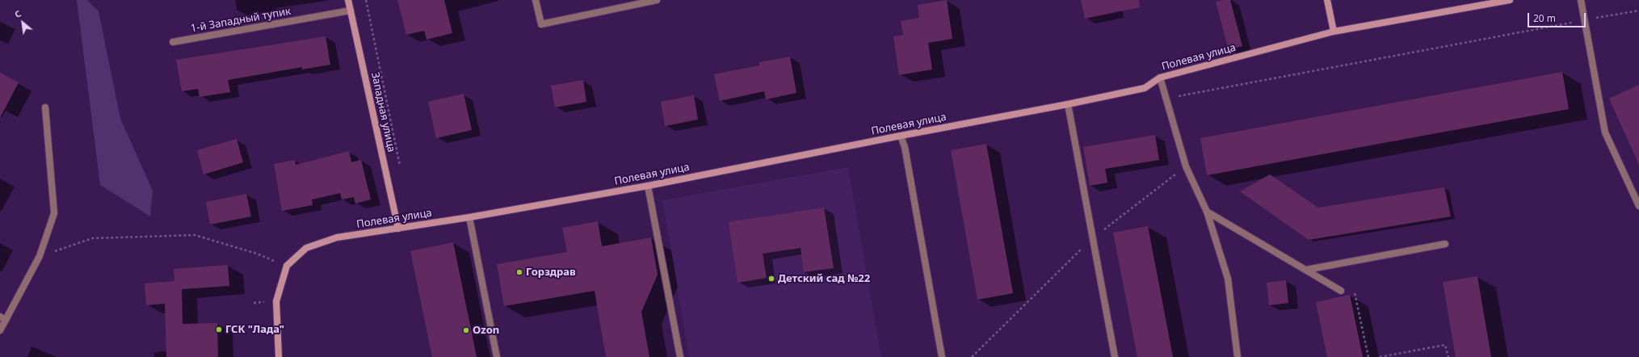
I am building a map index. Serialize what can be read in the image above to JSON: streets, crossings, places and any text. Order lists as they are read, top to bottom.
{
  "streets": {
    "street": ["1-й Западный тупик", "Полевая улица", "Западная улица"]
  },
  "crossings": [
    ["1-й Западный тупик", "Западная улица"],
    ["Полевая улица", "Западная улица"]
  ],
  "places": [
    "Горздрав",
    "Детский сад №22",
    "ГСК \"Лада\"",
    "Ozon"
  ],
  "scale_bar": "20 m",
  "north": "top left"
}
